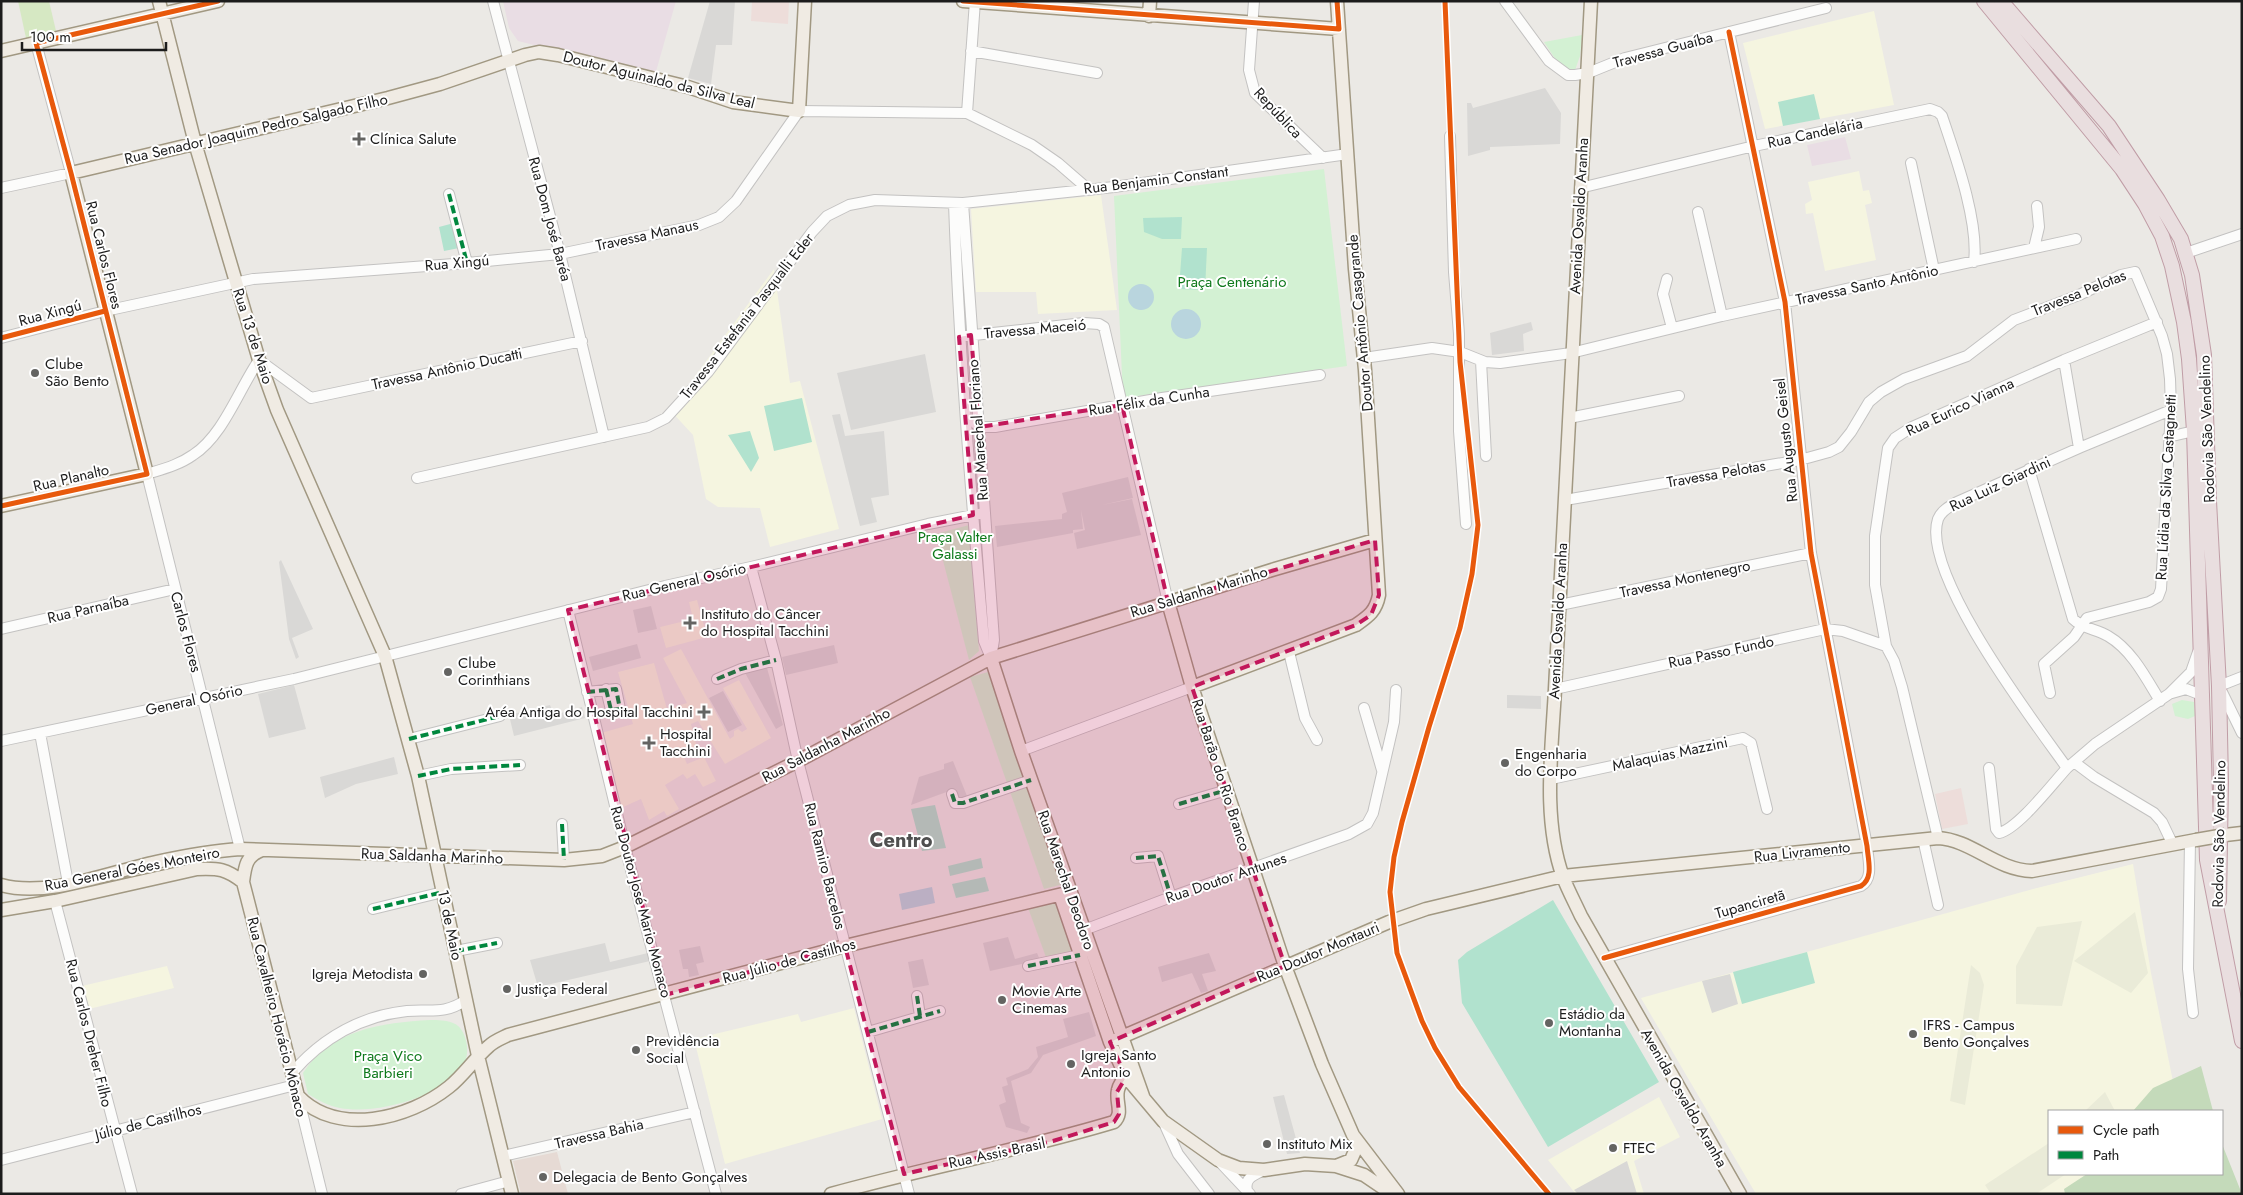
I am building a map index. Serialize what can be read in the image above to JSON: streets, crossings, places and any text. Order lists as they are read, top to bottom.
{
  "streets": {
    "highway": ["Rodovia São Vendelino"],
    "main road": [
      "Doutor Aguinaldo da Silva Leal",
      "Rua Senador Joaquim Pedro Salgado Filho",
      "Avenida Osvaldo Aranha",
      "Rua Carlos Flores",
      "Doutor Antônio Casagrande",
      "Rua 13 de Maio",
      "Rua Planalto",
      "Rua Saldanha Marinho",
      "Rua Barão do Rio Branco",
      "Rua Livramento",
      "Rua General Góes Monteiro",
      "Rua Marechal Deodoro",
      "13 de Maio",
      "Rua Doutor Montauri",
      "Rua Júlio de Castilhos",
      "Rua Cavalheiro Horácio Mônaco",
      "Rua Assis Brasil"
    ],
    "street": [
      "Travessa Guaíba",
      "República",
      "Rua Candelária",
      "Rua Benjamin Constant",
      "Rua Dom José Baréa",
      "Travessa Manaus",
      "Rua Xingú",
      "Travessa Santo Antônio",
      "Travessa Pelotas",
      "Travessa Estefania Pasqualli Eder",
      "Travessa Maceió",
      "Travessa Antônio Ducatti",
      "Rua Félix da Cunha",
      "Rua Eurico Vianna",
      "Rua Marechal Floriano",
      "Rua Augusto Geisel",
      "Rua Luiz Giardini",
      "Rua Lídia da Silva Castagnetti",
      "Travessa Montenegro",
      "Rua General Osório",
      "Rua Parnaíba",
      "Carlos Flores",
      "Rua Passo Fundo",
      "General Osório",
      "Malaquias Mazzini",
      "Rua Ramiro Barcelos",
      "Rua Doutor Antunes",
      "Rua Doutor José Mario Monaco",
      "Tupanciretã",
      "Rua Carlos Dreher Filho",
      "Júlio de Castilhos",
      "Travessa Bahia"
    ]
  },
  "crossings": [
    ["Travessa Guaíba", "Avenida Osvaldo Aranha"],
    ["Travessa Guaíba", "Rua Augusto Geisel"],
    ["Doutor Aguinaldo da Silva Leal", "Rua Senador Joaquim Pedro Salgado Filho"],
    ["Doutor Aguinaldo da Silva Leal", "Rua Benjamin Constant"],
    ["Doutor Aguinaldo da Silva Leal", "Rua Dom José Baréa"],
    ["Doutor Aguinaldo da Silva Leal", "Travessa Manaus"],
    ["República", "Rua Benjamin Constant"],
    ["Rua Senador Joaquim Pedro Salgado Filho", "Rua Dom José Baréa"],
    ["Rua Senador Joaquim Pedro Salgado Filho", "Rua Carlos Flores"],
    ["Rua Senador Joaquim Pedro Salgado Filho", "Rua 13 de Maio"],
    ["Rua Candelária", "Avenida Osvaldo Aranha"],
    ["Rua Candelária", "Travessa Santo Antônio"],
    ["Rua Candelária", "Rua Augusto Geisel"],
    ["Rua Benjamin Constant", "Travessa Estefania Pasqualli Eder"],
    ["Rua Benjamin Constant", "Doutor Antônio Casagrande"],
    ["Rua Benjamin Constant", "Rua Marechal Floriano"],
    ["Avenida Osvaldo Aranha", "Travessa Santo Antônio"],
    ["Avenida Osvaldo Aranha", "Travessa Pelotas"],
    ["Avenida Osvaldo Aranha", "Travessa Montenegro"],
    ["Avenida Osvaldo Aranha", "Rua Passo Fundo"],
    ["Avenida Osvaldo Aranha", "Malaquias Mazzini"],
    ["Avenida Osvaldo Aranha", "Rua Livramento"],
    ["Avenida Osvaldo Aranha", "Tupanciretã"],
    ["Avenida Osvaldo Aranha", "Rua Doutor Montauri"],
    ["Rua Dom José Baréa", "Travessa Manaus"],
    ["Rua Dom José Baréa", "Rua Xingú"],
    ["Rua Dom José Baréa", "Travessa Estefania Pasqualli Eder"],
    ["Rua Dom José Baréa", "Travessa Antônio Ducatti"],
    ["Travessa Manaus", "Rua Xingú"],
    ["Rua Carlos Flores", "Rua Xingú"],
    ["Rua Carlos Flores", "Rua Planalto"],
    ["Rua Carlos Flores", "Carlos Flores"],
    ["Rua Xingú", "Rua 13 de Maio"],
    ["Travessa Santo Antônio", "Doutor Antônio Casagrande"],
    ["Travessa Santo Antônio", "Rua Augusto Geisel"],
    ["Travessa Pelotas", "Rua Augusto Geisel"],
    ["Travessa Pelotas", "Rua Lídia da Silva Castagnetti"],
    ["Travessa Estefania Pasqualli Eder", "Rua Marechal Floriano"],
    ["Doutor Antônio Casagrande", "Rua Saldanha Marinho"],
    ["Travessa Maceió", "Rua Marechal Floriano"],
    ["Travessa Maceió", "Rua Barão do Rio Branco"],
    ["Rua 13 de Maio", "Travessa Antônio Ducatti"],
    ["Rua 13 de Maio", "Rua Planalto"],
    ["Rua 13 de Maio", "Rua General Osório"],
    ["Rua 13 de Maio", "General Osório"],
    ["Rua 13 de Maio", "13 de Maio"],
    ["Travessa Antônio Ducatti", "Rua Planalto"],
    ["Rua Félix da Cunha", "Rua Marechal Floriano"],
    ["Rua Félix da Cunha", "Rua Barão do Rio Branco"],
    ["Rua Eurico Vianna", "Rua Lídia da Silva Castagnetti"],
    ["Rua Eurico Vianna", "Rua Passo Fundo"],
    ["Rua Eurico Vianna", "Rua Livramento"],
    ["Rua Marechal Floriano", "Rua General Osório"],
    ["Rua Marechal Floriano", "Rua Saldanha Marinho"],
    ["Rua Marechal Floriano", "Rua Marechal Deodoro"],
    ["Rua Augusto Geisel", "Travessa Montenegro"],
    ["Rua Augusto Geisel", "Rua Passo Fundo"],
    ["Rua Augusto Geisel", "Rua Livramento"],
    ["Rua Augusto Geisel", "Tupanciretã"],
    ["Rua Planalto", "Carlos Flores"],
    ["Rua Luiz Giardini", "Rua Lídia da Silva Castagnetti"],
    ["Rua Luiz Giardini", "Rua Livramento"],
    ["Rua General Osório", "General Osório"],
    ["Rua General Osório", "Rua Ramiro Barcelos"],
    ["Rua General Osório", "Rua Doutor José Mario Monaco"],
    ["Rua General Osório", "13 de Maio"],
    ["Rua Saldanha Marinho", "Rua Barão do Rio Branco"],
    ["Rua Saldanha Marinho", "Rua Ramiro Barcelos"],
    ["Rua Saldanha Marinho", "Rua General Góes Monteiro"],
    ["Rua Saldanha Marinho", "Rua Marechal Deodoro"],
    ["Rua Saldanha Marinho", "Rua Doutor José Mario Monaco"],
    ["Rua Saldanha Marinho", "13 de Maio"],
    ["Rua Saldanha Marinho", "Rua Cavalheiro Horácio Mônaco"],
    ["Rua Parnaíba", "Carlos Flores"],
    ["Carlos Flores", "General Osório"],
    ["Carlos Flores", "Rua General Góes Monteiro"],
    ["General Osório", "13 de Maio"],
    ["Rua Barão do Rio Branco", "Rua Doutor Antunes"],
    ["Rua Barão do Rio Branco", "Rua Doutor Montauri"],
    ["Rua Livramento", "Tupanciretã"],
    ["Rua Livramento", "Rua Doutor Montauri"],
    ["Rua Ramiro Barcelos", "Rua Júlio de Castilhos"],
    ["Rua Ramiro Barcelos", "Rua Assis Brasil"],
    ["Rua General Góes Monteiro", "Rua Cavalheiro Horácio Mônaco"],
    ["Rua Doutor Antunes", "Rua Marechal Deodoro"],
    ["Rua Marechal Deodoro", "Rua Doutor Montauri"],
    ["Rua Marechal Deodoro", "Rua Júlio de Castilhos"],
    ["Rua Marechal Deodoro", "Rua Assis Brasil"],
    ["Rua Doutor José Mario Monaco", "Rua Júlio de Castilhos"],
    ["Rua Doutor José Mario Monaco", "Travessa Bahia"],
    ["13 de Maio", "Rua Júlio de Castilhos"],
    ["13 de Maio", "Travessa Bahia"],
    ["Rua Júlio de Castilhos", "Rua Cavalheiro Horácio Mônaco"],
    ["Rua Júlio de Castilhos", "Júlio de Castilhos"],
    ["Rua Cavalheiro Horácio Mônaco", "Júlio de Castilhos"],
    ["Rua Carlos Dreher Filho", "Júlio de Castilhos"]
  ],
  "districts": ["Centro"],
  "parks": ["Praça Centenário", "Praça Valter Galassi", "Praça Vico Barbieri"],
  "places": {
    "health": [
      "Clínica Salute",
      "Instituto do Câncer do Hospital Tacchini",
      "Aréa Antiga do Hospital Tacchini",
      "Hospital Tacchini"
    ],
    "other": [
      "Clube São Bento",
      "Clube Corinthians",
      "Engenharia do Corpo",
      "Igreja Metodista",
      "Justiça Federal",
      "Movie Arte Cinemas",
      "Estádio da Montanha",
      "IFRS - Campus Bento Gonçalves",
      "Previdência Social",
      "Igreja Santo Antonio",
      "Instituto Mix",
      "FTEC",
      "Delegacia de Bento Gonçalves"
    ]
  },
  "legend": ["Cycle path", "Path"],
  "scale_bar": "100 m"
}
